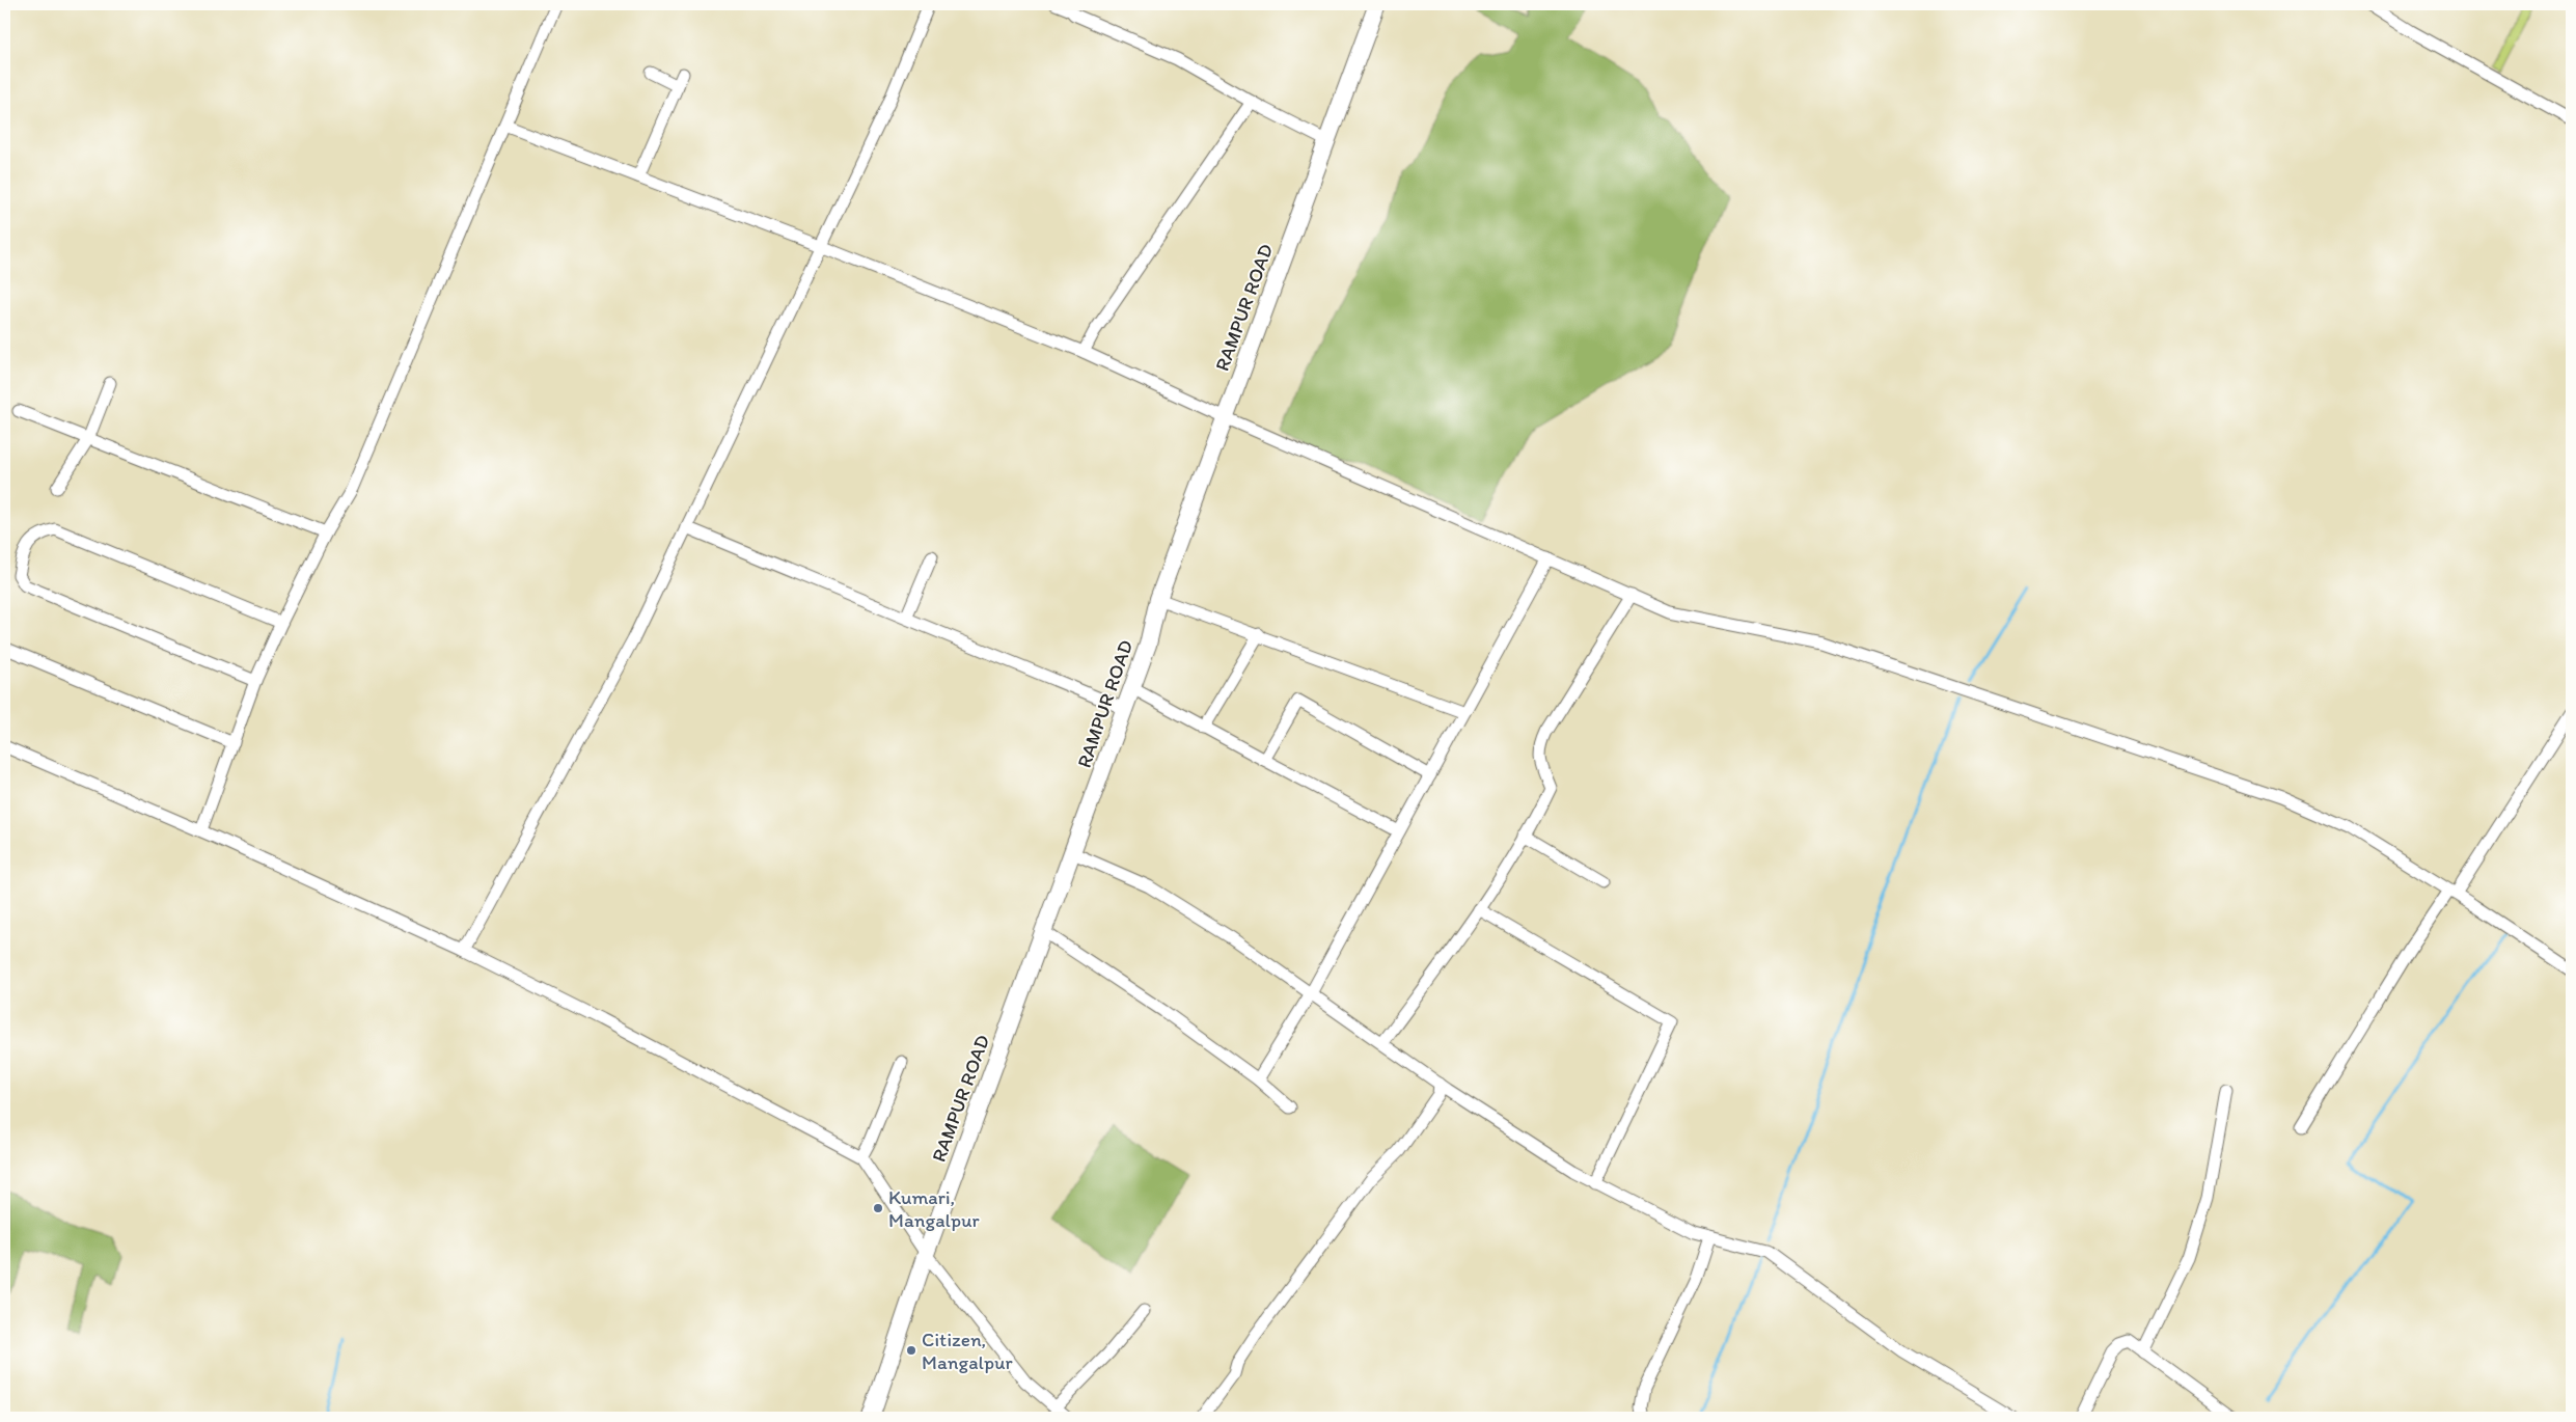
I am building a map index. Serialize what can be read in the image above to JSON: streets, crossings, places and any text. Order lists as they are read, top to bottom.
{
  "streets": {
    "main road": ["RAMPUR ROAD"]
  },
  "places": ["Kumari, Mangalpur", "Citizen, Mangalpur"]
}
